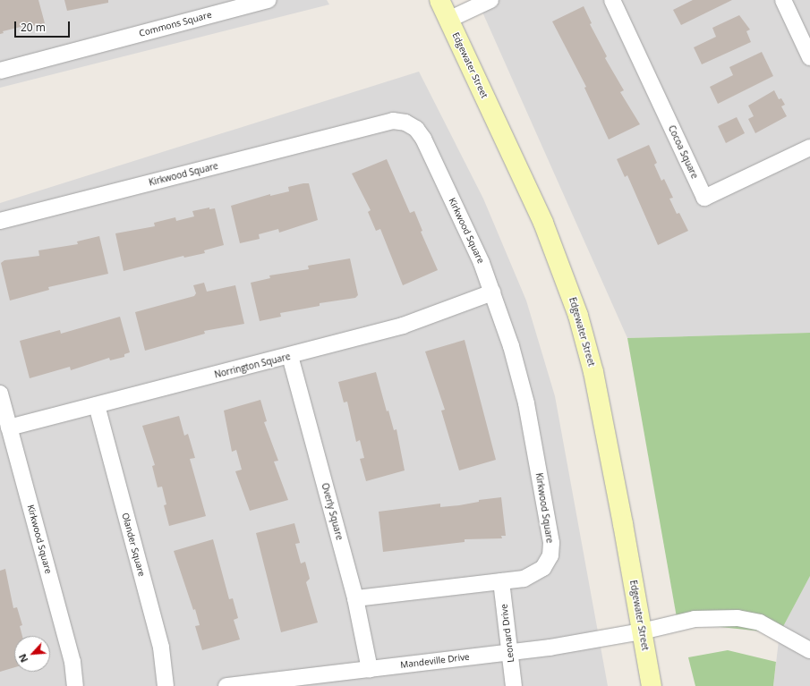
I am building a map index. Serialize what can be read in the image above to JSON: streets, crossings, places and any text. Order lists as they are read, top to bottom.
{
  "streets": {
    "street": [
      "Commons Square",
      "Edgewater Street",
      "Cocoa Square",
      "Kirkwood Square",
      "Norrington Square",
      "Overly Square",
      "Olander Square",
      "Leonard Drive",
      "Mandeville Drive"
    ]
  },
  "crossings": [
    ["Edgewater Street", "Mandeville Drive"],
    ["Kirkwood Square", "Norrington Square"],
    ["Kirkwood Square", "Overly Square"],
    ["Kirkwood Square", "Leonard Drive"],
    ["Norrington Square", "Overly Square"],
    ["Norrington Square", "Olander Square"],
    ["Overly Square", "Mandeville Drive"],
    ["Leonard Drive", "Mandeville Drive"]
  ],
  "scale_bar": "20 m",
  "north": "bottom left"
}
